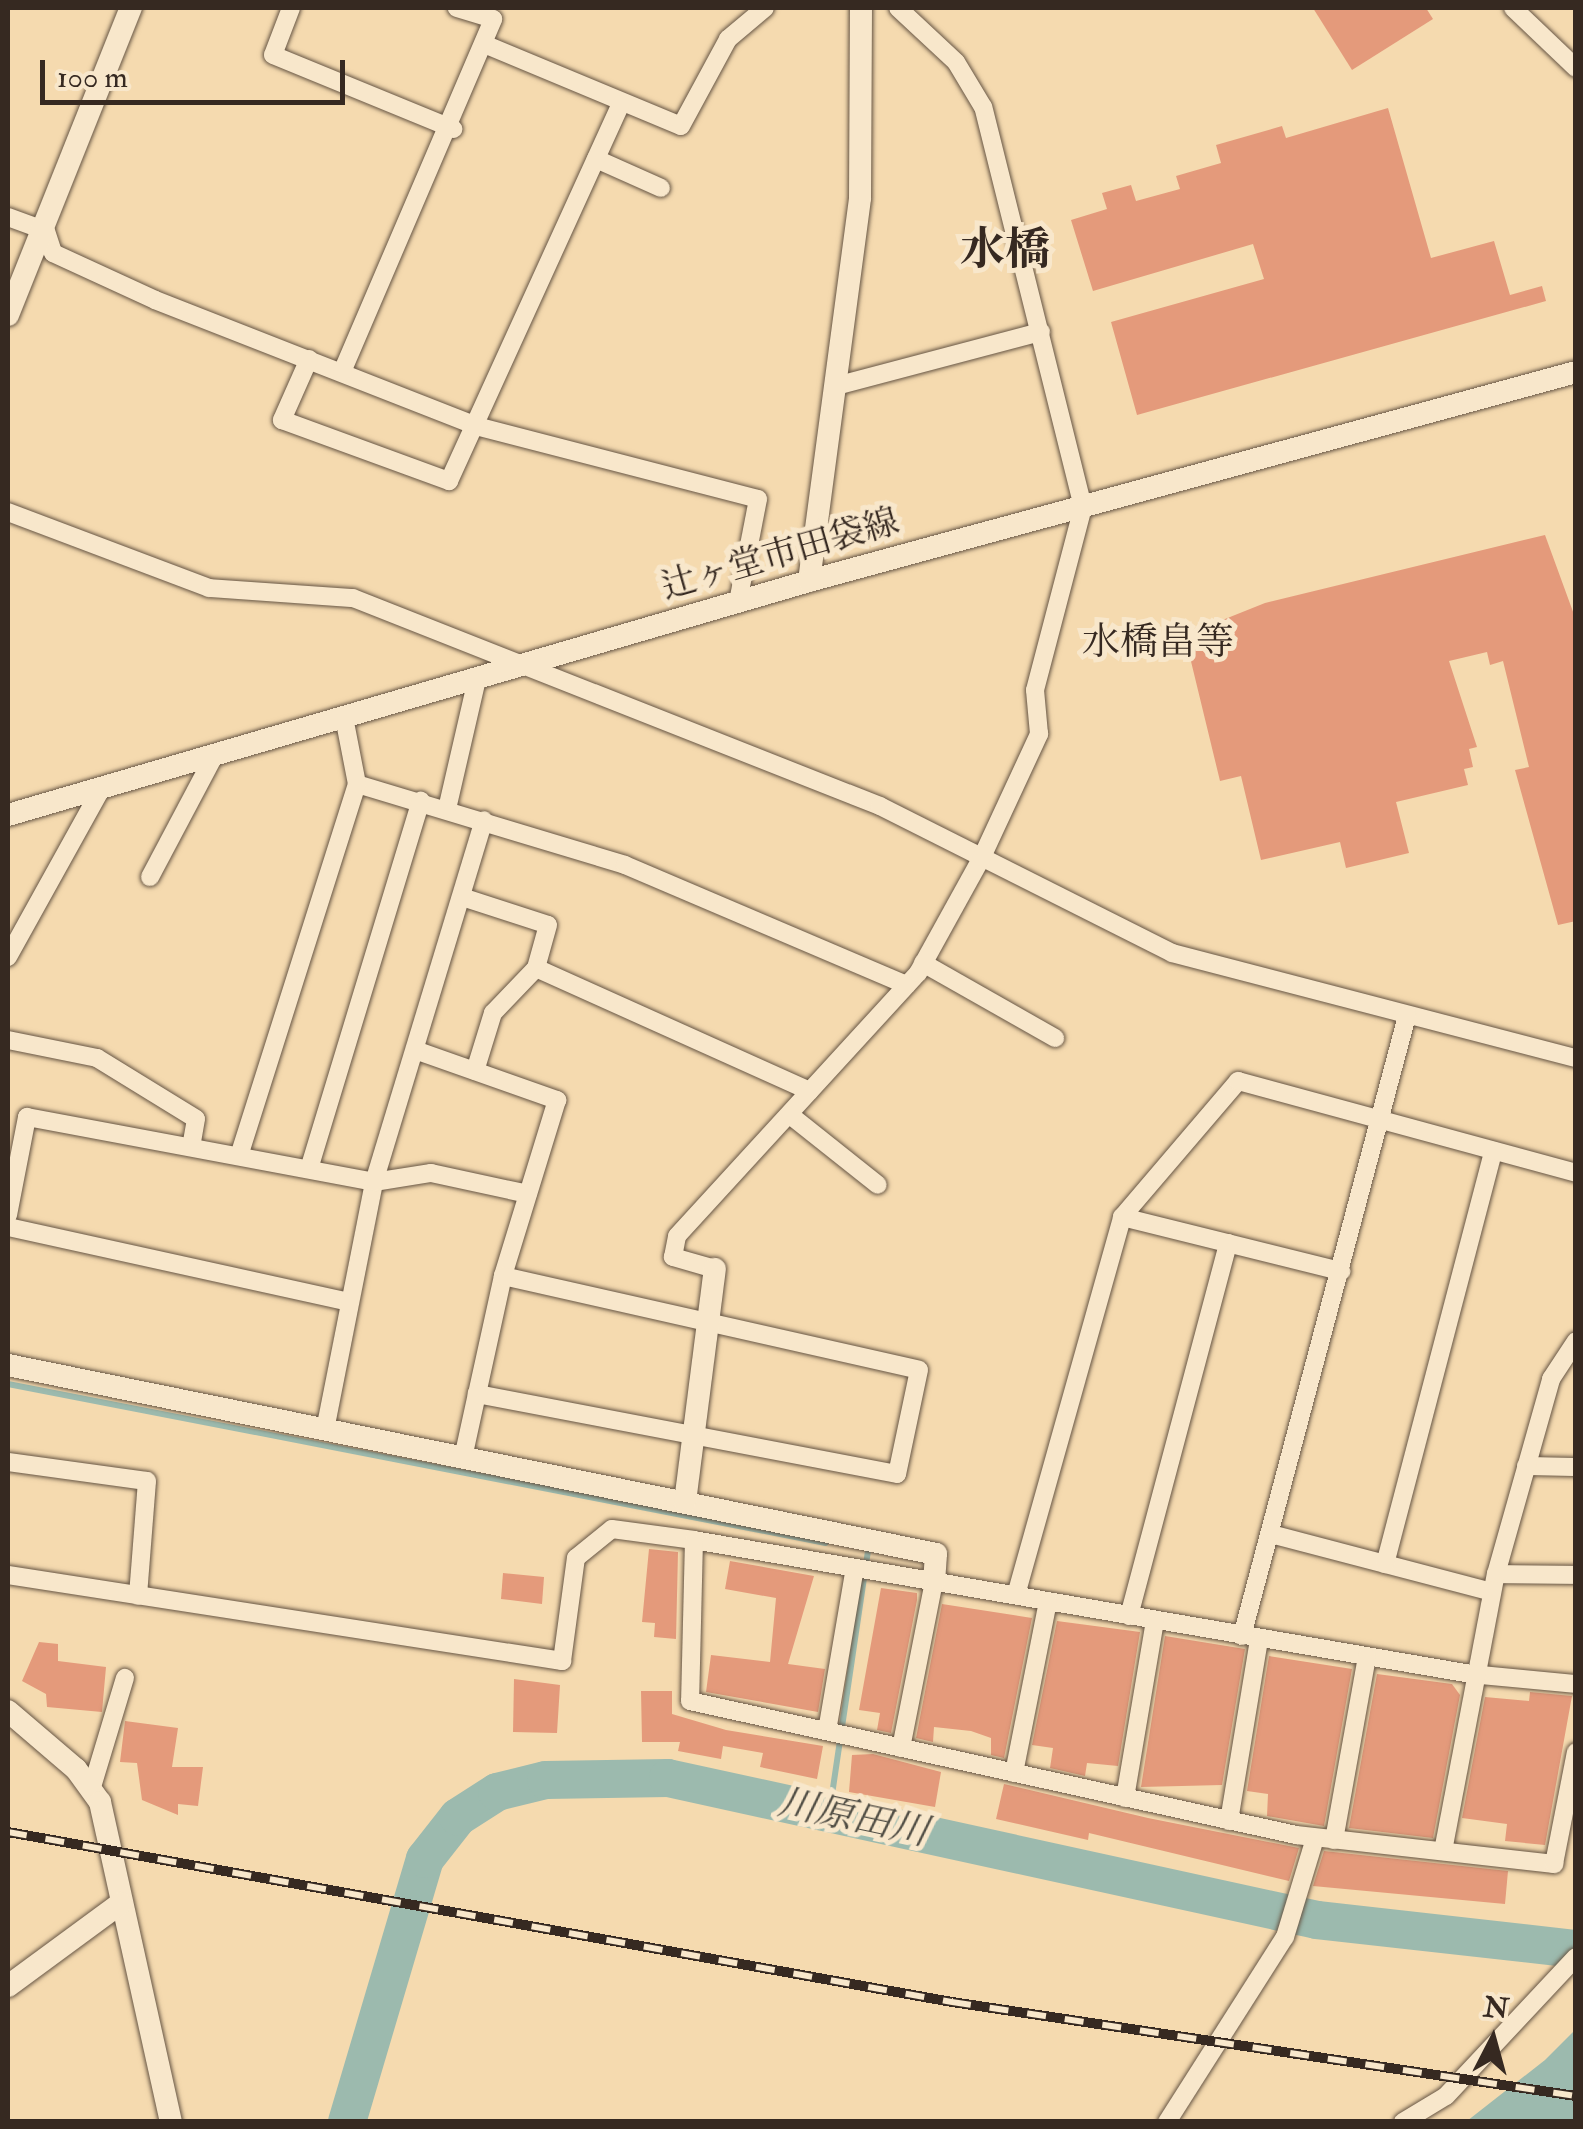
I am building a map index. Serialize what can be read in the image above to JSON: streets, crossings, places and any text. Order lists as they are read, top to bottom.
{
  "streets": {
    "main road": ["辻ヶ堂市田袋線"]
  },
  "districts": ["水橋", "水橋畠等"],
  "water": ["川原田川"],
  "scale_bar": "100 m",
  "north": "top"
}
